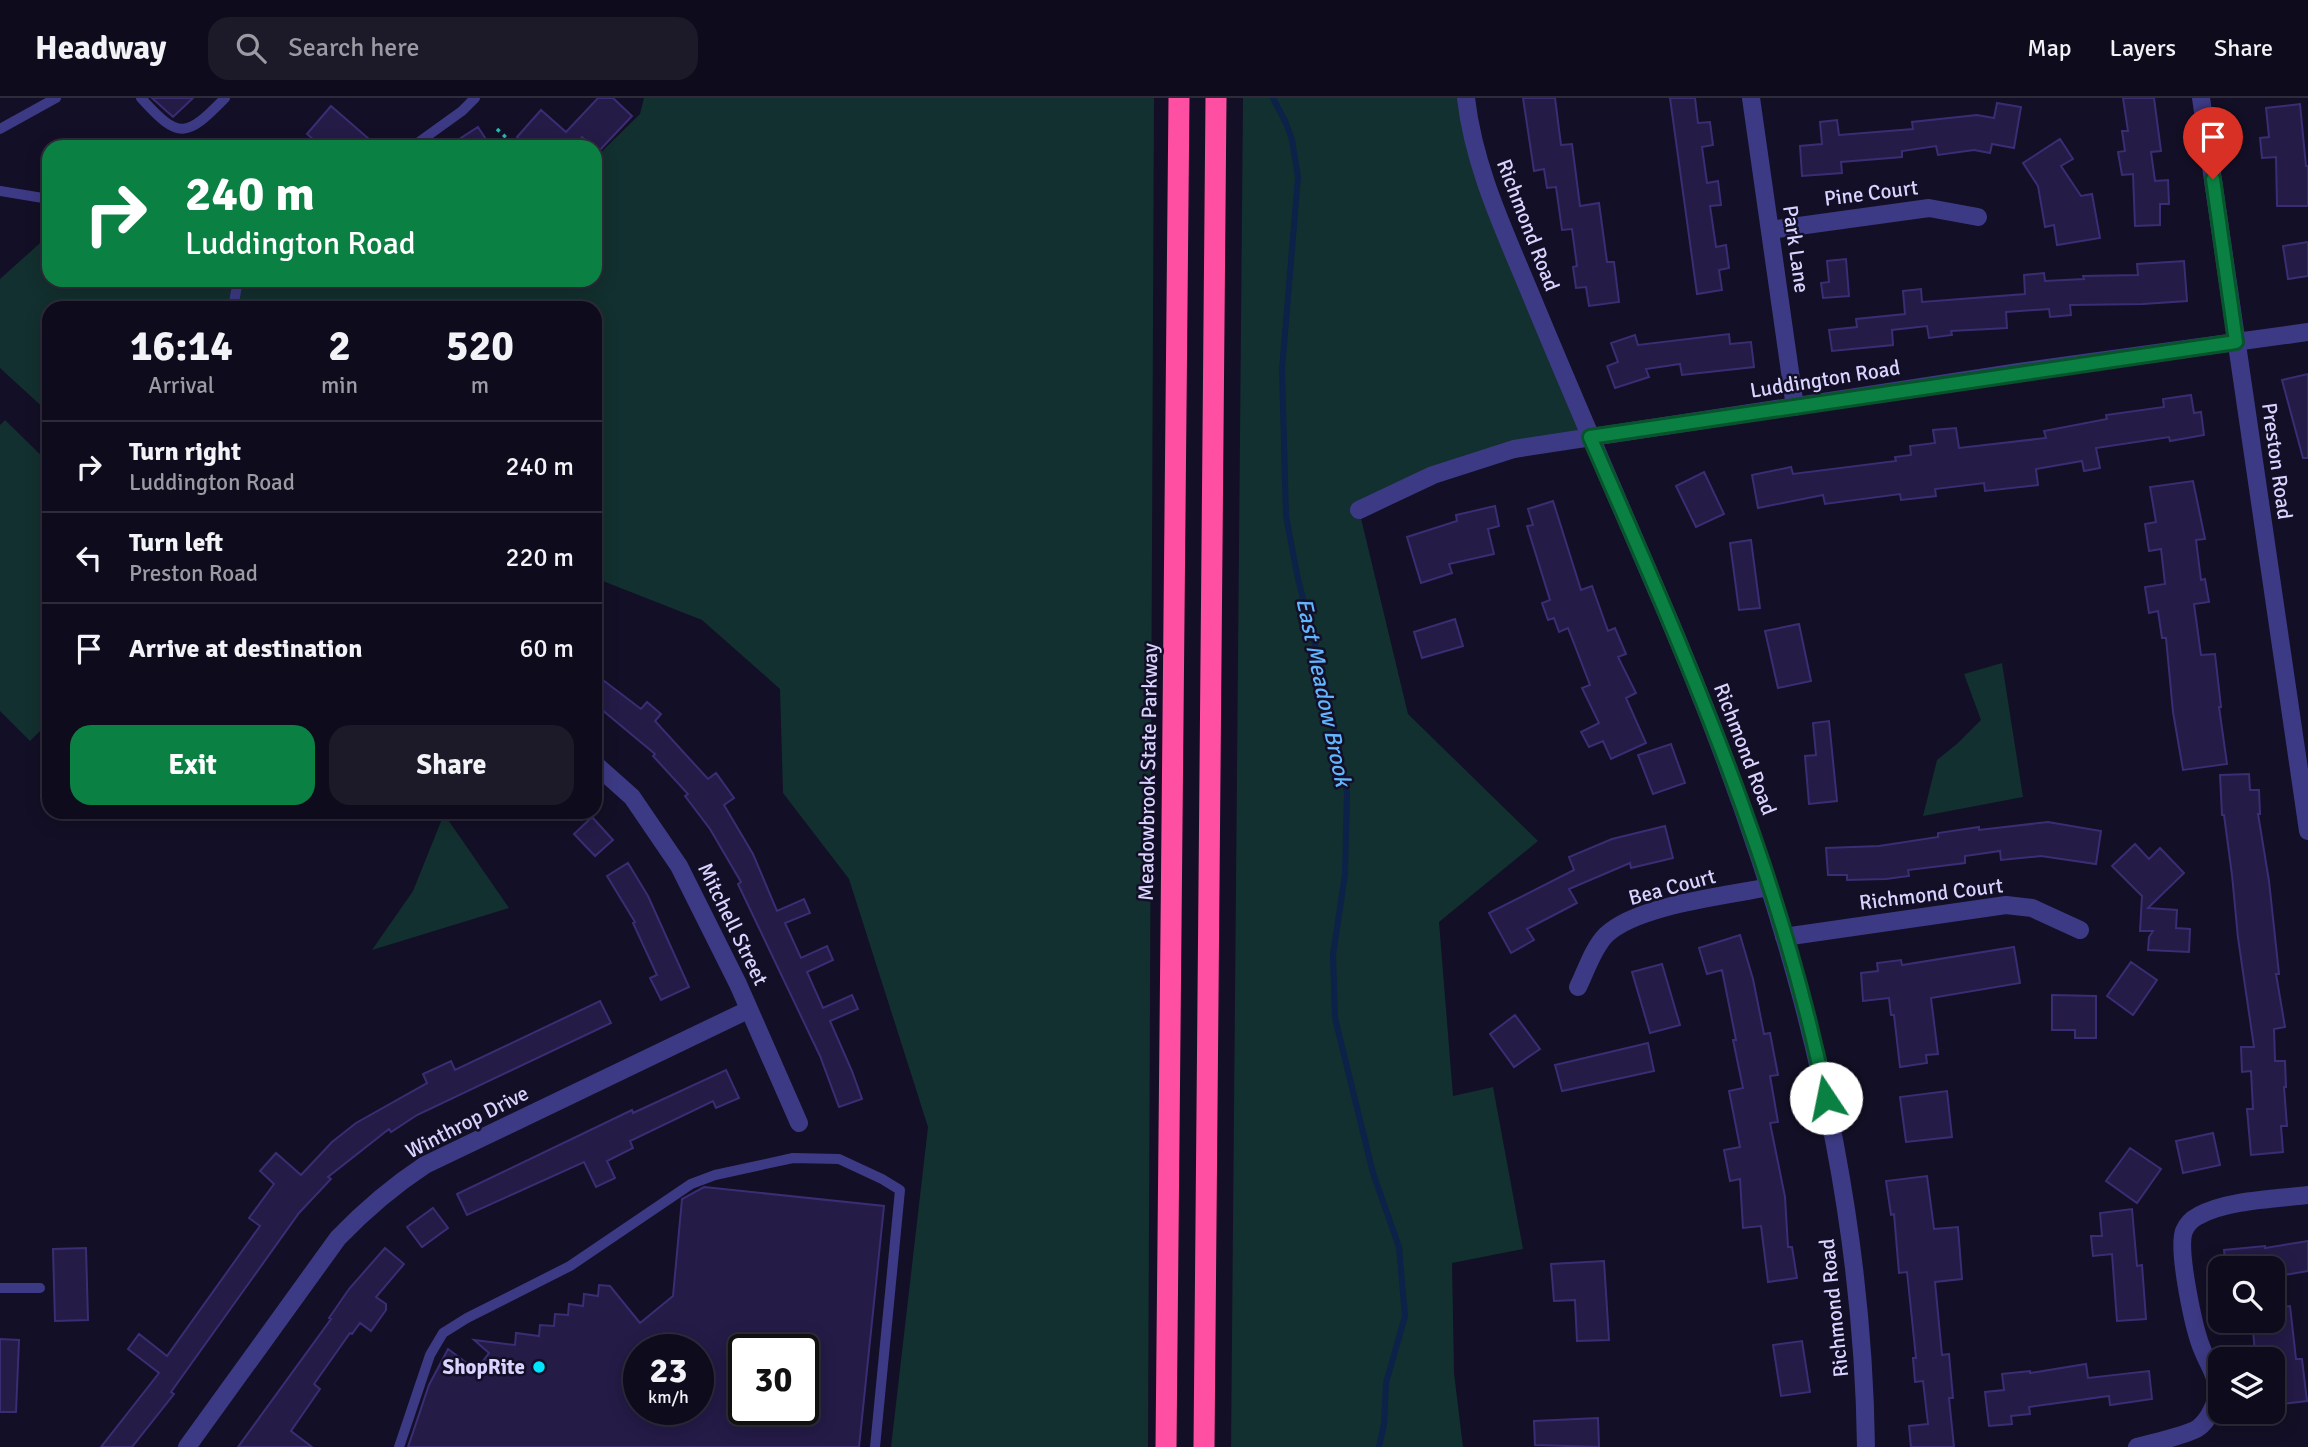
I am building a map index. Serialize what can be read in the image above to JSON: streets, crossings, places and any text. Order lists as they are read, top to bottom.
{
  "streets": {
    "highway": ["Meadowbrook State Parkway"],
    "street": [
      "Pine Court",
      "Richmond Road",
      "Park Lane",
      "Luddington Road",
      "Preston Road",
      "Bea Court",
      "Richmond Court",
      "Mitchell Street",
      "Winthrop Drive"
    ]
  },
  "crossings": [
    ["Pine Court", "Park Lane"],
    ["Richmond Road", "Luddington Road"],
    ["Richmond Road", "Bea Court"],
    ["Richmond Road", "Richmond Court"],
    ["Park Lane", "Luddington Road"],
    ["Luddington Road", "Preston Road"],
    ["Mitchell Street", "Winthrop Drive"]
  ],
  "water": ["East Meadow Brook"],
  "places": ["ShopRite"],
  "page": {
    "header": "Headway",
    "search": "Search here",
    "nav": ["Map", "Layers", "Share"],
    "turn": ["240 m", "Luddington Road"],
    "eta": [
      "16:14",
      "Arrival",
      "2",
      "min",
      "520",
      "m"
    ],
    "list": [
      {
        "name": "Turn right",
        "note": "Luddington Road",
        "value": "240 m"
      },
      {
        "name": "Turn left",
        "note": "Preston Road",
        "value": "220 m"
      },
      {
        "name": "Arrive at destination",
        "value": "60 m"
      }
    ],
    "buttons": ["Exit", "Share"],
    "speed": "23 km/h",
    "limit": "30"
  }
}
